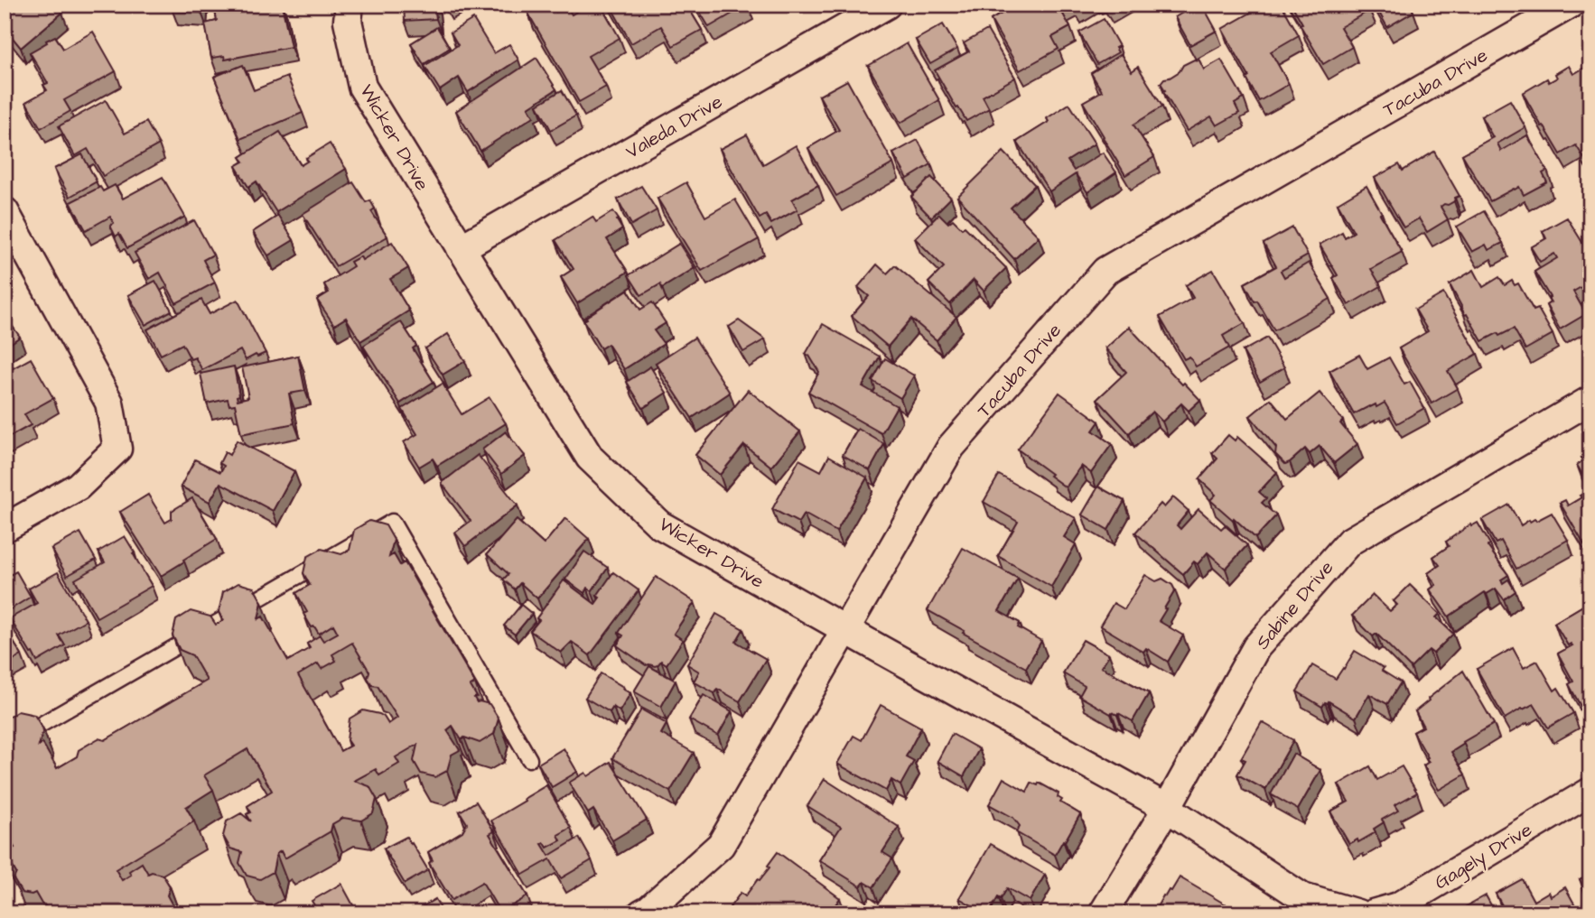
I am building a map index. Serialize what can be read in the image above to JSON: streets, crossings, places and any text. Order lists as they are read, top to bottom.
{
  "streets": {
    "street": [
      "Tacuba Drive",
      "Valeda Drive",
      "Wicker Drive",
      "Sabine Drive",
      "Gagely Drive"
    ]
  },
  "crossings": [
    ["Tacuba Drive", "Wicker Drive"],
    ["Valeda Drive", "Wicker Drive"],
    ["Wicker Drive", "Sabine Drive"]
  ]
}
